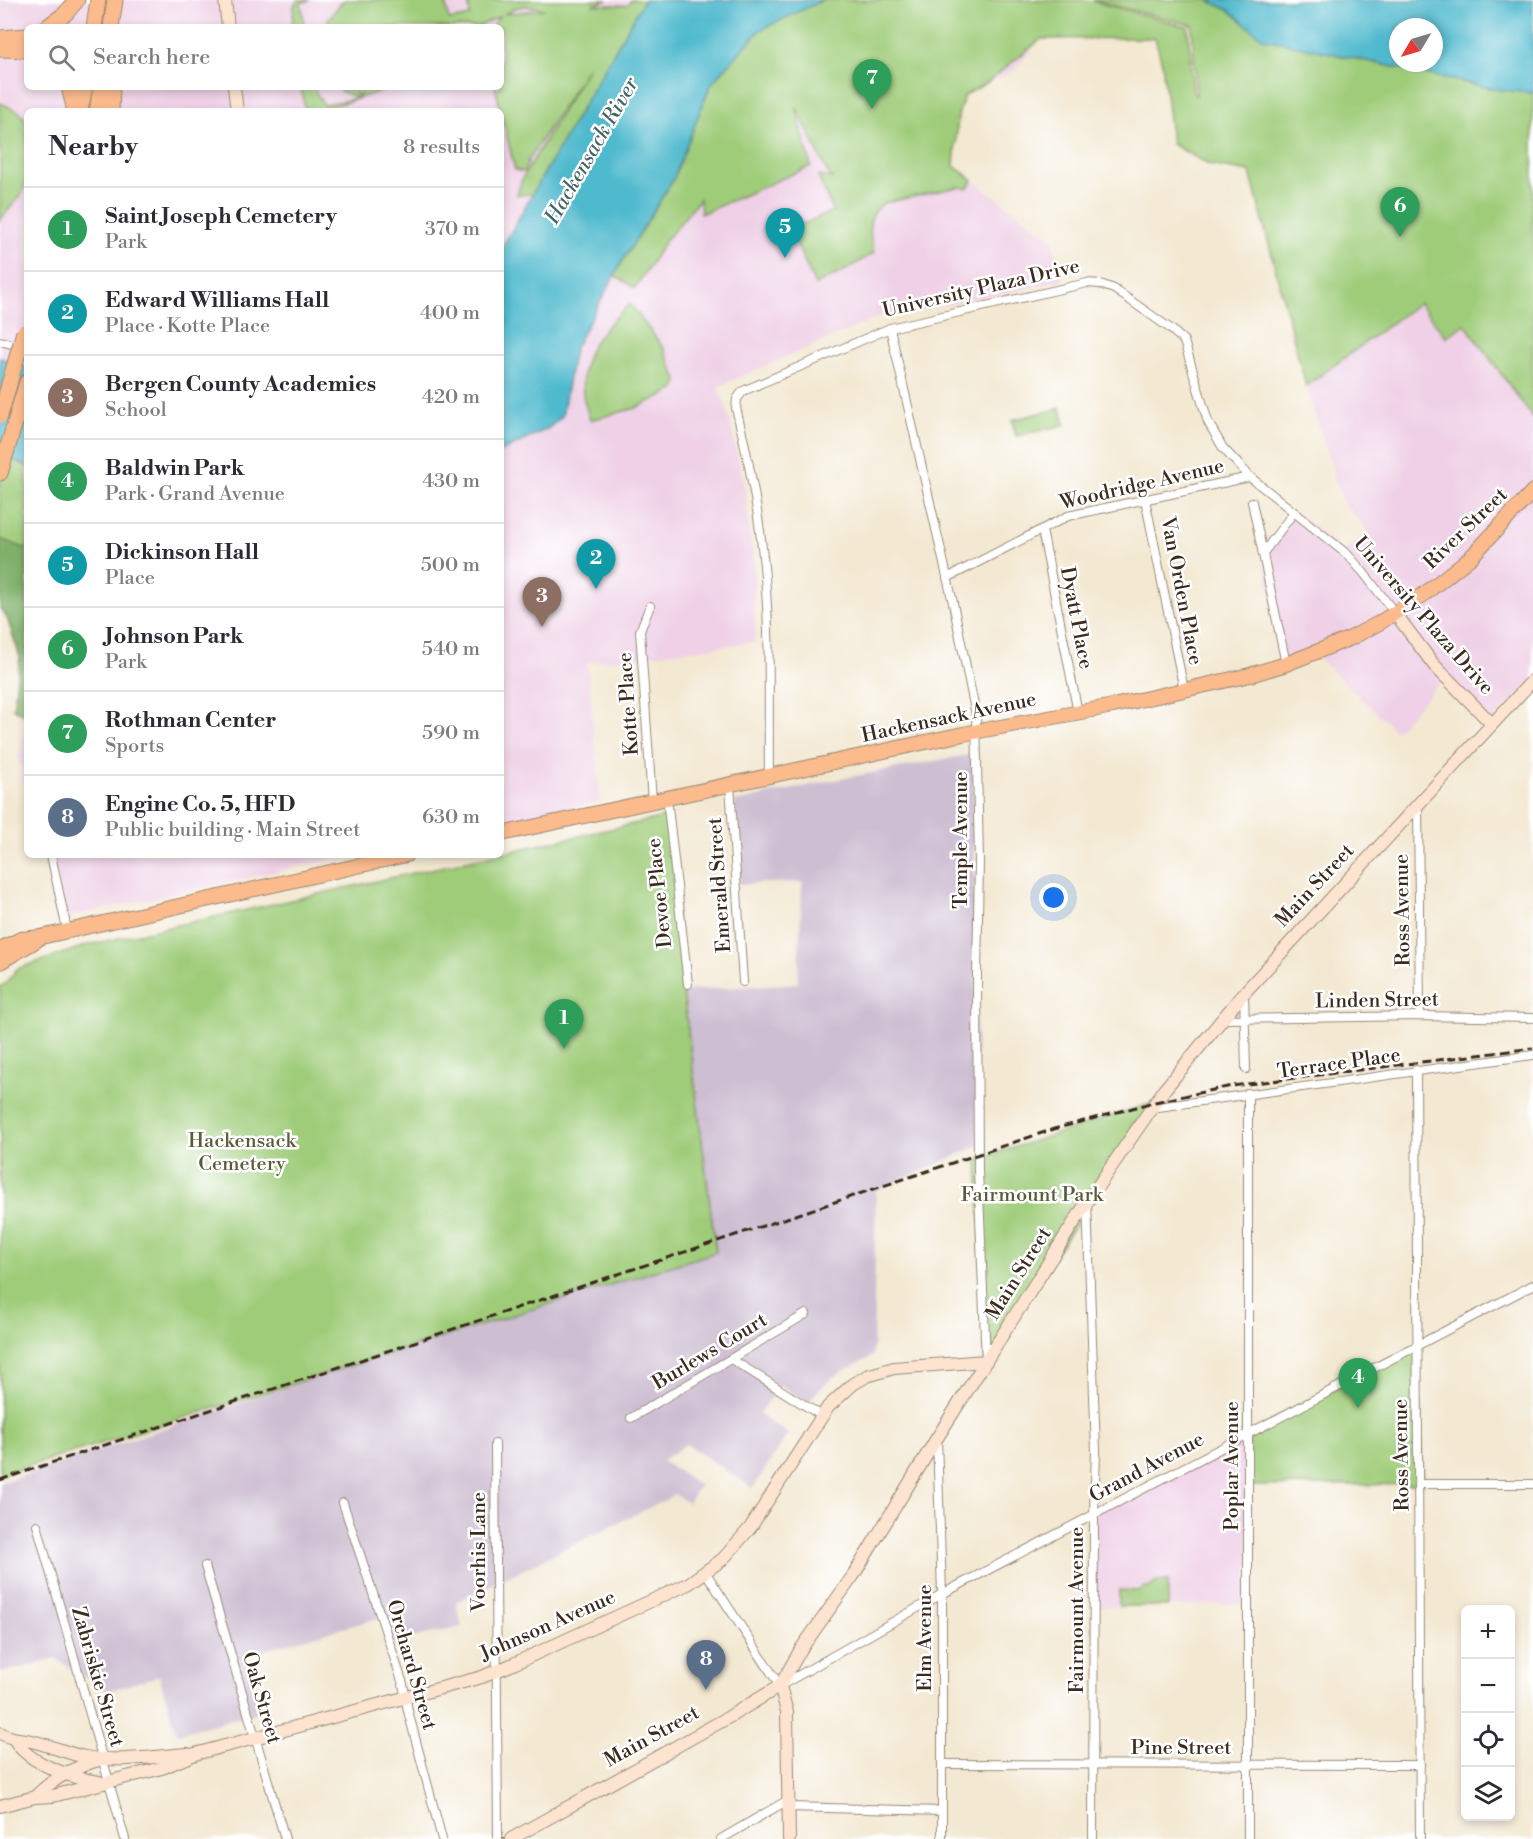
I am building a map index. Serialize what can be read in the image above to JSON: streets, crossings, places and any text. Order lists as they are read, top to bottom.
{
  "streets": {
    "main road": [
      "University Plaza Drive",
      "River Street",
      "Hackensack Avenue",
      "Main Street",
      "Johnson Avenue"
    ],
    "street": [
      "Woodridge Avenue",
      "Van Orden Place",
      "Dyatt Place",
      "Kotte Place",
      "Temple Avenue",
      "Emerald Street",
      "Devoe Place",
      "Ross Avenue",
      "Linden Street",
      "Terrace Place",
      "Burlews Court",
      "Poplar Avenue",
      "Grand Avenue",
      "Voorhis Lane",
      "Fairmount Avenue",
      "Elm Avenue",
      "Orchard Street",
      "Zabriskie Street",
      "Oak Street",
      "Pine Street"
    ]
  },
  "crossings": [
    ["University Plaza Drive", "Woodridge Avenue"],
    ["University Plaza Drive", "River Street"],
    ["University Plaza Drive", "Hackensack Avenue"],
    ["University Plaza Drive", "Temple Avenue"],
    ["University Plaza Drive", "Main Street"],
    ["Woodridge Avenue", "Van Orden Place"],
    ["Woodridge Avenue", "Dyatt Place"],
    ["Woodridge Avenue", "Temple Avenue"],
    ["River Street", "Hackensack Avenue"],
    ["Van Orden Place", "Hackensack Avenue"],
    ["Dyatt Place", "Hackensack Avenue"],
    ["Kotte Place", "Hackensack Avenue"],
    ["Hackensack Avenue", "Temple Avenue"],
    ["Hackensack Avenue", "Emerald Street"],
    ["Hackensack Avenue", "Devoe Place"],
    ["Temple Avenue", "Main Street"],
    ["Temple Avenue", "Johnson Avenue"],
    ["Main Street", "Ross Avenue"],
    ["Main Street", "Linden Street"],
    ["Main Street", "Terrace Place"],
    ["Main Street", "Grand Avenue"],
    ["Main Street", "Fairmount Avenue"],
    ["Main Street", "Johnson Avenue"],
    ["Main Street", "Elm Avenue"],
    ["Ross Avenue", "Linden Street"],
    ["Ross Avenue", "Terrace Place"],
    ["Ross Avenue", "Grand Avenue"],
    ["Ross Avenue", "Pine Street"],
    ["Terrace Place", "Poplar Avenue"],
    ["Poplar Avenue", "Grand Avenue"],
    ["Poplar Avenue", "Pine Street"],
    ["Grand Avenue", "Fairmount Avenue"],
    ["Grand Avenue", "Elm Avenue"],
    ["Voorhis Lane", "Johnson Avenue"],
    ["Fairmount Avenue", "Pine Street"],
    ["Johnson Avenue", "Orchard Street"],
    ["Johnson Avenue", "Zabriskie Street"],
    ["Johnson Avenue", "Oak Street"],
    ["Elm Avenue", "Pine Street"]
  ],
  "water": ["Hackensack River"],
  "parks": ["Hackensack Cemetery", "Fairmount Park"],
  "north": "bottom left",
  "page": {
    "search": "Search here",
    "pins": [
      "7",
      "6",
      "5",
      "2",
      "3",
      "1",
      "4",
      "8"
    ],
    "heading": ["Nearby", "8 results"],
    "list": [
      {
        "mark": "1",
        "name": "Saint Joseph Cemetery",
        "note": "Park",
        "value": "370 m"
      },
      {
        "mark": "2",
        "name": "Edward Williams Hall",
        "note": "Place · Kotte Place",
        "value": "400 m"
      },
      {
        "mark": "3",
        "name": "Bergen County Academies",
        "note": "School",
        "value": "420 m"
      },
      {
        "mark": "4",
        "name": "Baldwin Park",
        "note": "Park · Grand Avenue",
        "value": "430 m"
      },
      {
        "mark": "5",
        "name": "Dickinson Hall",
        "note": "Place",
        "value": "500 m"
      },
      {
        "mark": "6",
        "name": "Johnson Park",
        "note": "Park",
        "value": "540 m"
      },
      {
        "mark": "7",
        "name": "Rothman Center",
        "note": "Sports",
        "value": "590 m"
      },
      {
        "mark": "8",
        "name": "Engine Co. 5, HFD",
        "note": "Public building · Main Street",
        "value": "630 m"
      }
    ],
    "map_buttons": ["+", "−"]
  }
}
